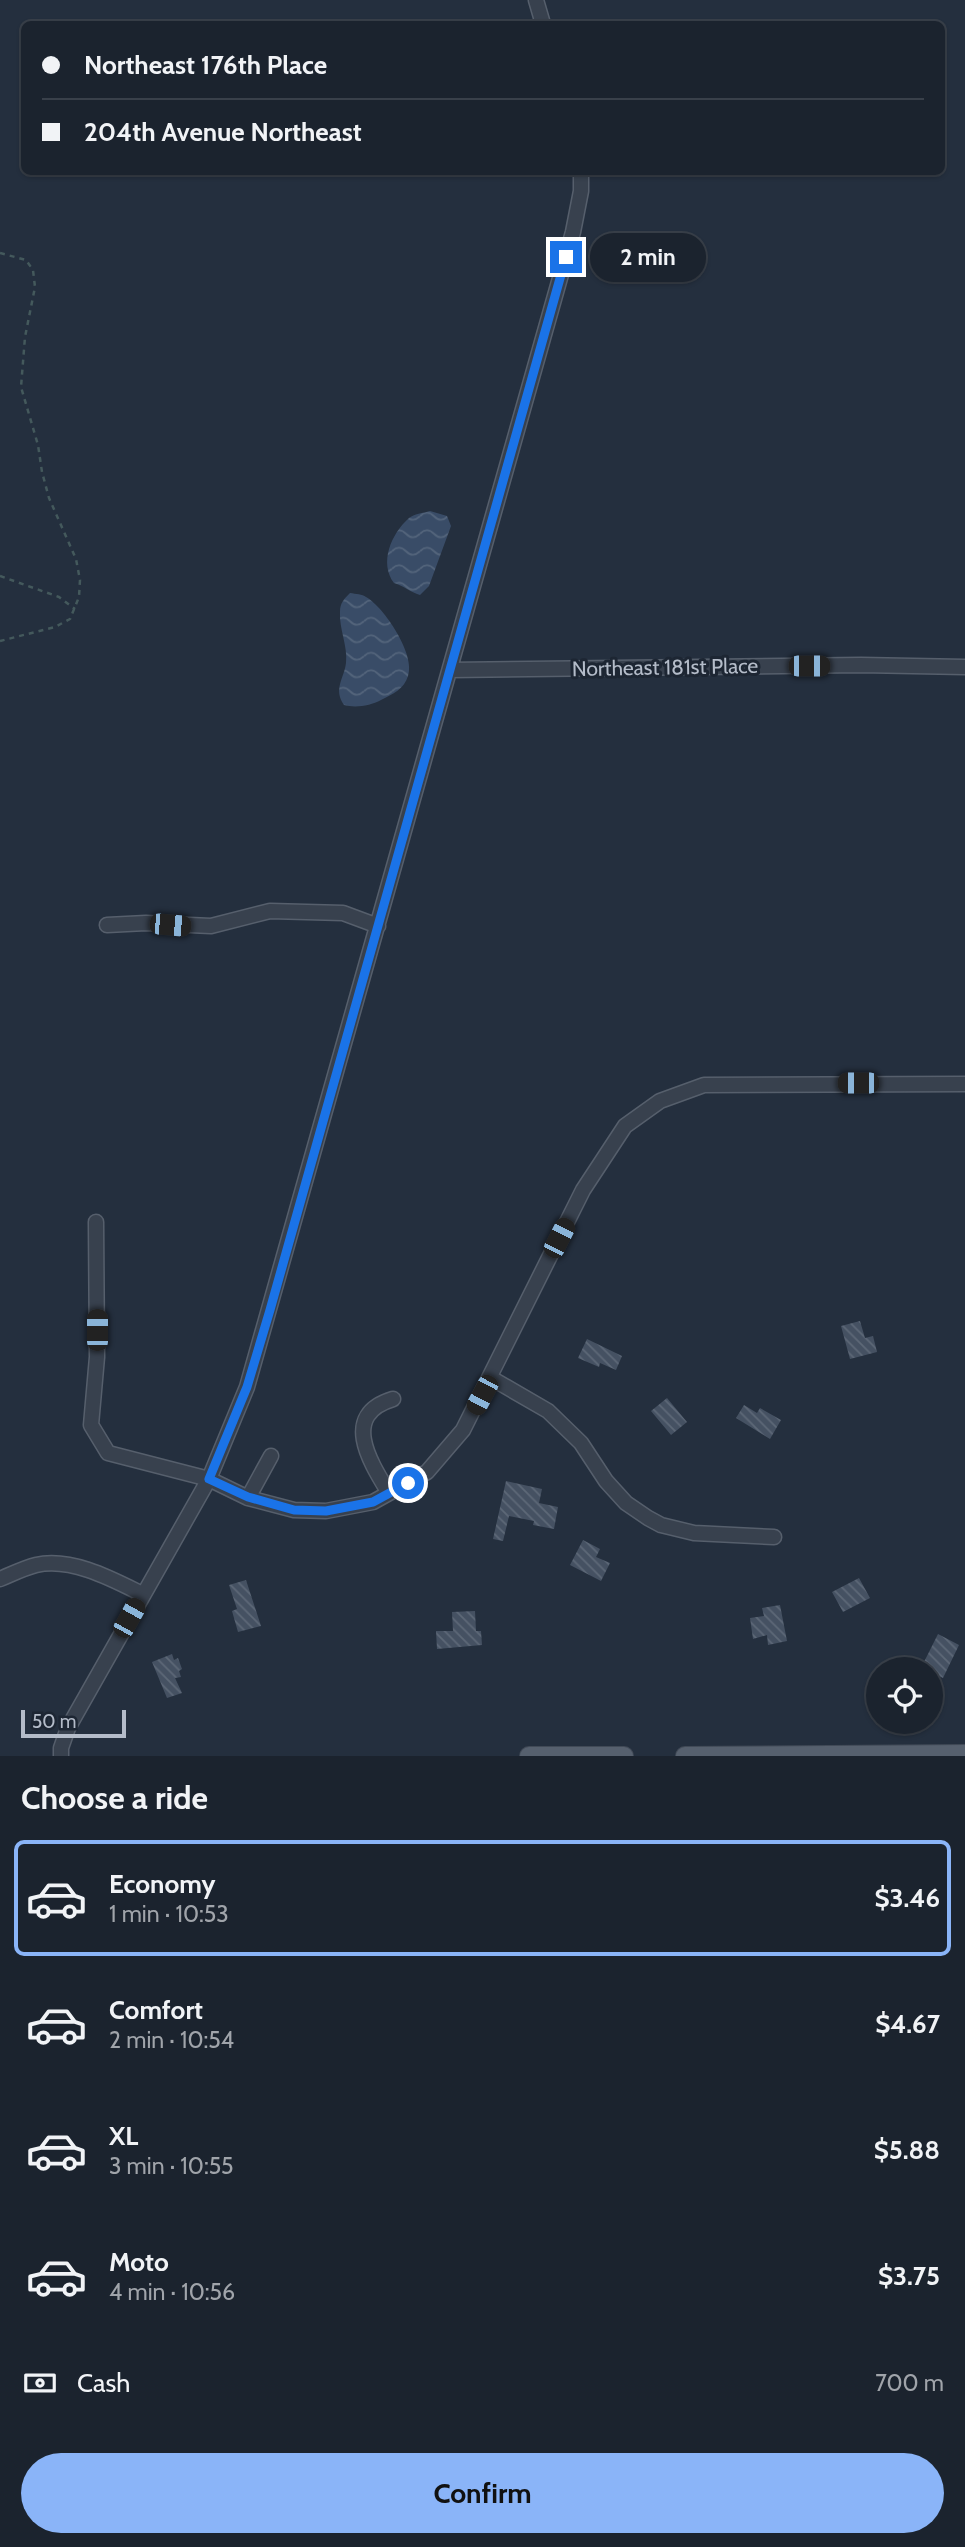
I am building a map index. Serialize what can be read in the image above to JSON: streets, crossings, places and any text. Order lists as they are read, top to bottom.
{
  "streets": {
    "street": ["Northeast 181st Place"]
  },
  "scale_bar": "50 m",
  "page": {
    "banner": ["Northeast 176th Place", "204th Avenue Northeast"],
    "bubble": "2 min",
    "scale": "50 m",
    "heading": "Choose a ride",
    "list": [
      {
        "name": "Economy",
        "note": "1 min · 10:53",
        "value": "$3.46"
      },
      {
        "name": "Comfort",
        "note": "2 min · 10:54",
        "value": "$4.67"
      },
      {
        "name": "XL",
        "note": "3 min · 10:55",
        "value": "$5.88"
      },
      {
        "name": "Moto",
        "note": "4 min · 10:56",
        "value": "$3.75"
      }
    ],
    "pay": ["Cash", "700 m"],
    "buttons": "Confirm"
  }
}
